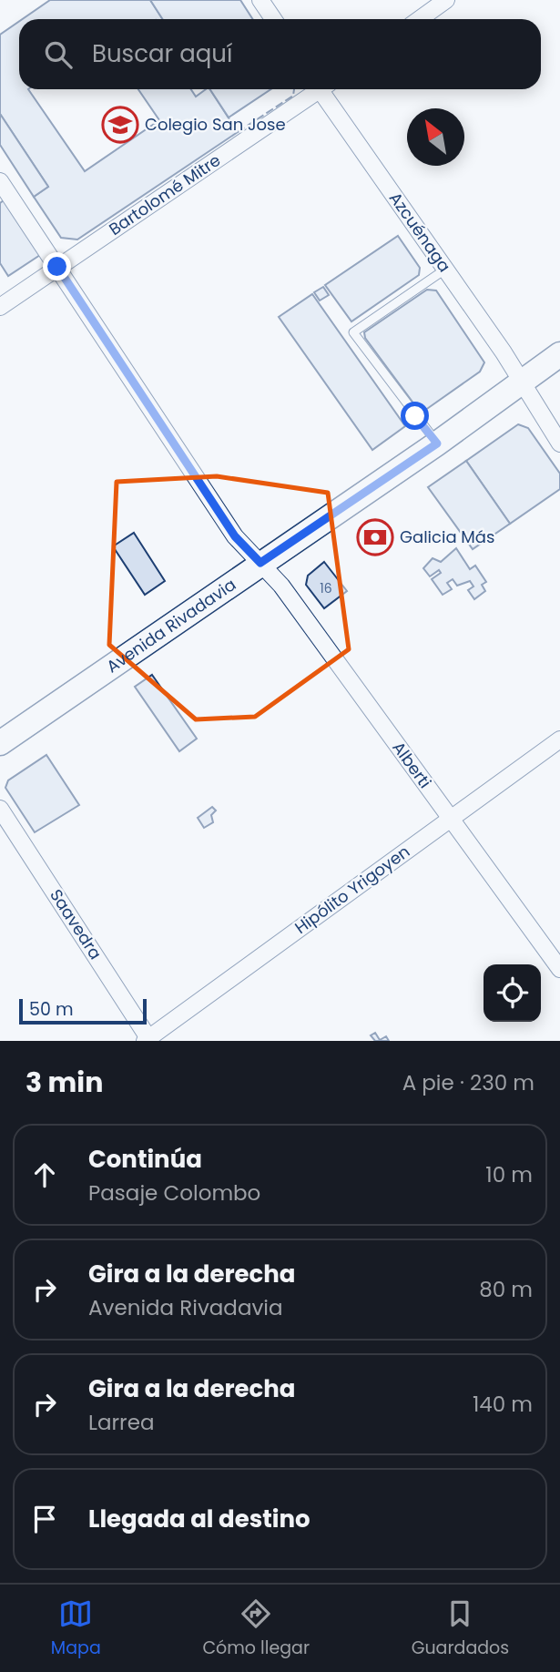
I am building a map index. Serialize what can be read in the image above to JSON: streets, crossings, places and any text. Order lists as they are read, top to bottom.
{
  "streets": {
    "main road": ["Avenida Rivadavia"],
    "street": [
      "Bartolomé Mitre",
      "Azcuénaga",
      "Alberti",
      "Hipólito Yrigoyen",
      "Saavedra"
    ]
  },
  "crossings": [
    ["Bartolomé Mitre", "Alberti"],
    ["Azcuénaga", "Avenida Rivadavia"],
    ["Avenida Rivadavia", "Alberti"],
    ["Alberti", "Hipólito Yrigoyen"],
    ["Hipólito Yrigoyen", "Saavedra"]
  ],
  "places": {
    "school or university": ["Colegio San Jose"],
    "bank": ["Galicia Más"]
  },
  "house_numbers": ["16"],
  "scale_bar": "50 m",
  "north": "top left",
  "page": {
    "search": "Buscar aquí",
    "scale": "50 m",
    "heading": ["3 min", "A pie · 230 m"],
    "list": [
      ["Continúa", "Pasaje Colombo", "10 m"],
      ["Gira a la derecha", "Avenida Rivadavia", "80 m"],
      ["Gira a la derecha", "Larrea", "140 m"],
      "Llegada al destino"
    ],
    "nav": ["Mapa", "Cómo llegar", "Guardados"]
  }
}
